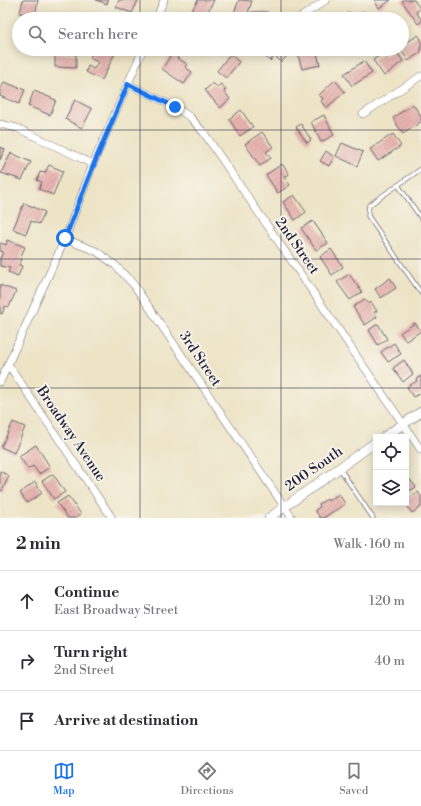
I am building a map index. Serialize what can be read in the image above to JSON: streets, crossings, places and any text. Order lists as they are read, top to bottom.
{
  "streets": {
    "street": [
      "2nd Street",
      "3rd Street",
      "Broadway Avenue",
      "200 South"
    ]
  },
  "crossings": [
    ["3rd Street", "200 South"]
  ],
  "page": {
    "search": "Search here",
    "heading": ["2 min", "Walk · 160 m"],
    "list": [
      ["Continue", "East Broadway Street", "120 m"],
      ["Turn right", "2nd Street", "40 m"],
      "Arrive at destination"
    ],
    "nav": ["Map", "Directions", "Saved"]
  }
}
